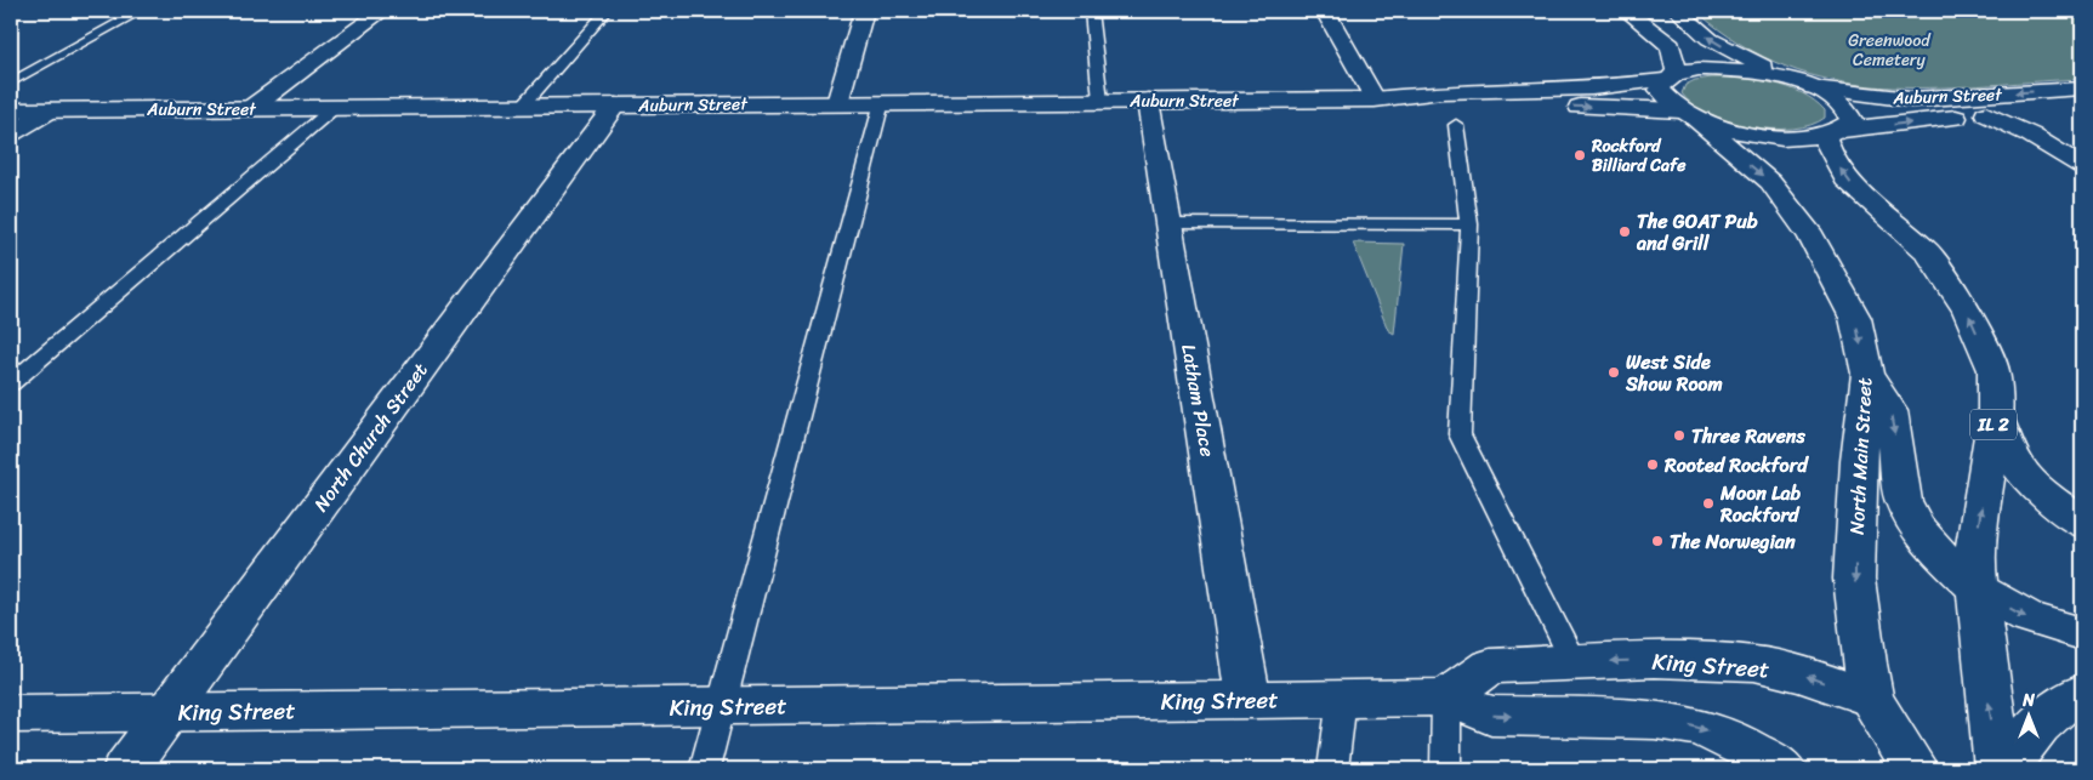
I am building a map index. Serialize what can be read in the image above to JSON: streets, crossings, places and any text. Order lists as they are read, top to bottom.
{
  "streets": {
    "main road": [
      "Auburn Street",
      "Latham Place",
      "IL 2",
      "North Church Street",
      "North Main Street",
      "King Street"
    ]
  },
  "crossings": [
    ["Auburn Street", "Latham Place"],
    ["Auburn Street", "IL 2"],
    ["Auburn Street", "North Church Street"],
    ["Auburn Street", "North Main Street"],
    ["Latham Place", "King Street"],
    ["North Church Street", "King Street"],
    ["North Main Street", "King Street"]
  ],
  "parks": ["Greenwood Cemetery"],
  "places": [
    "Rockford Billiard Cafe",
    "The GOAT Pub and Grill",
    "West Side Show Room",
    "Three Ravens",
    "Rooted Rockford",
    "Moon Lab Rockford",
    "The Norwegian"
  ],
  "north": "top"
}
